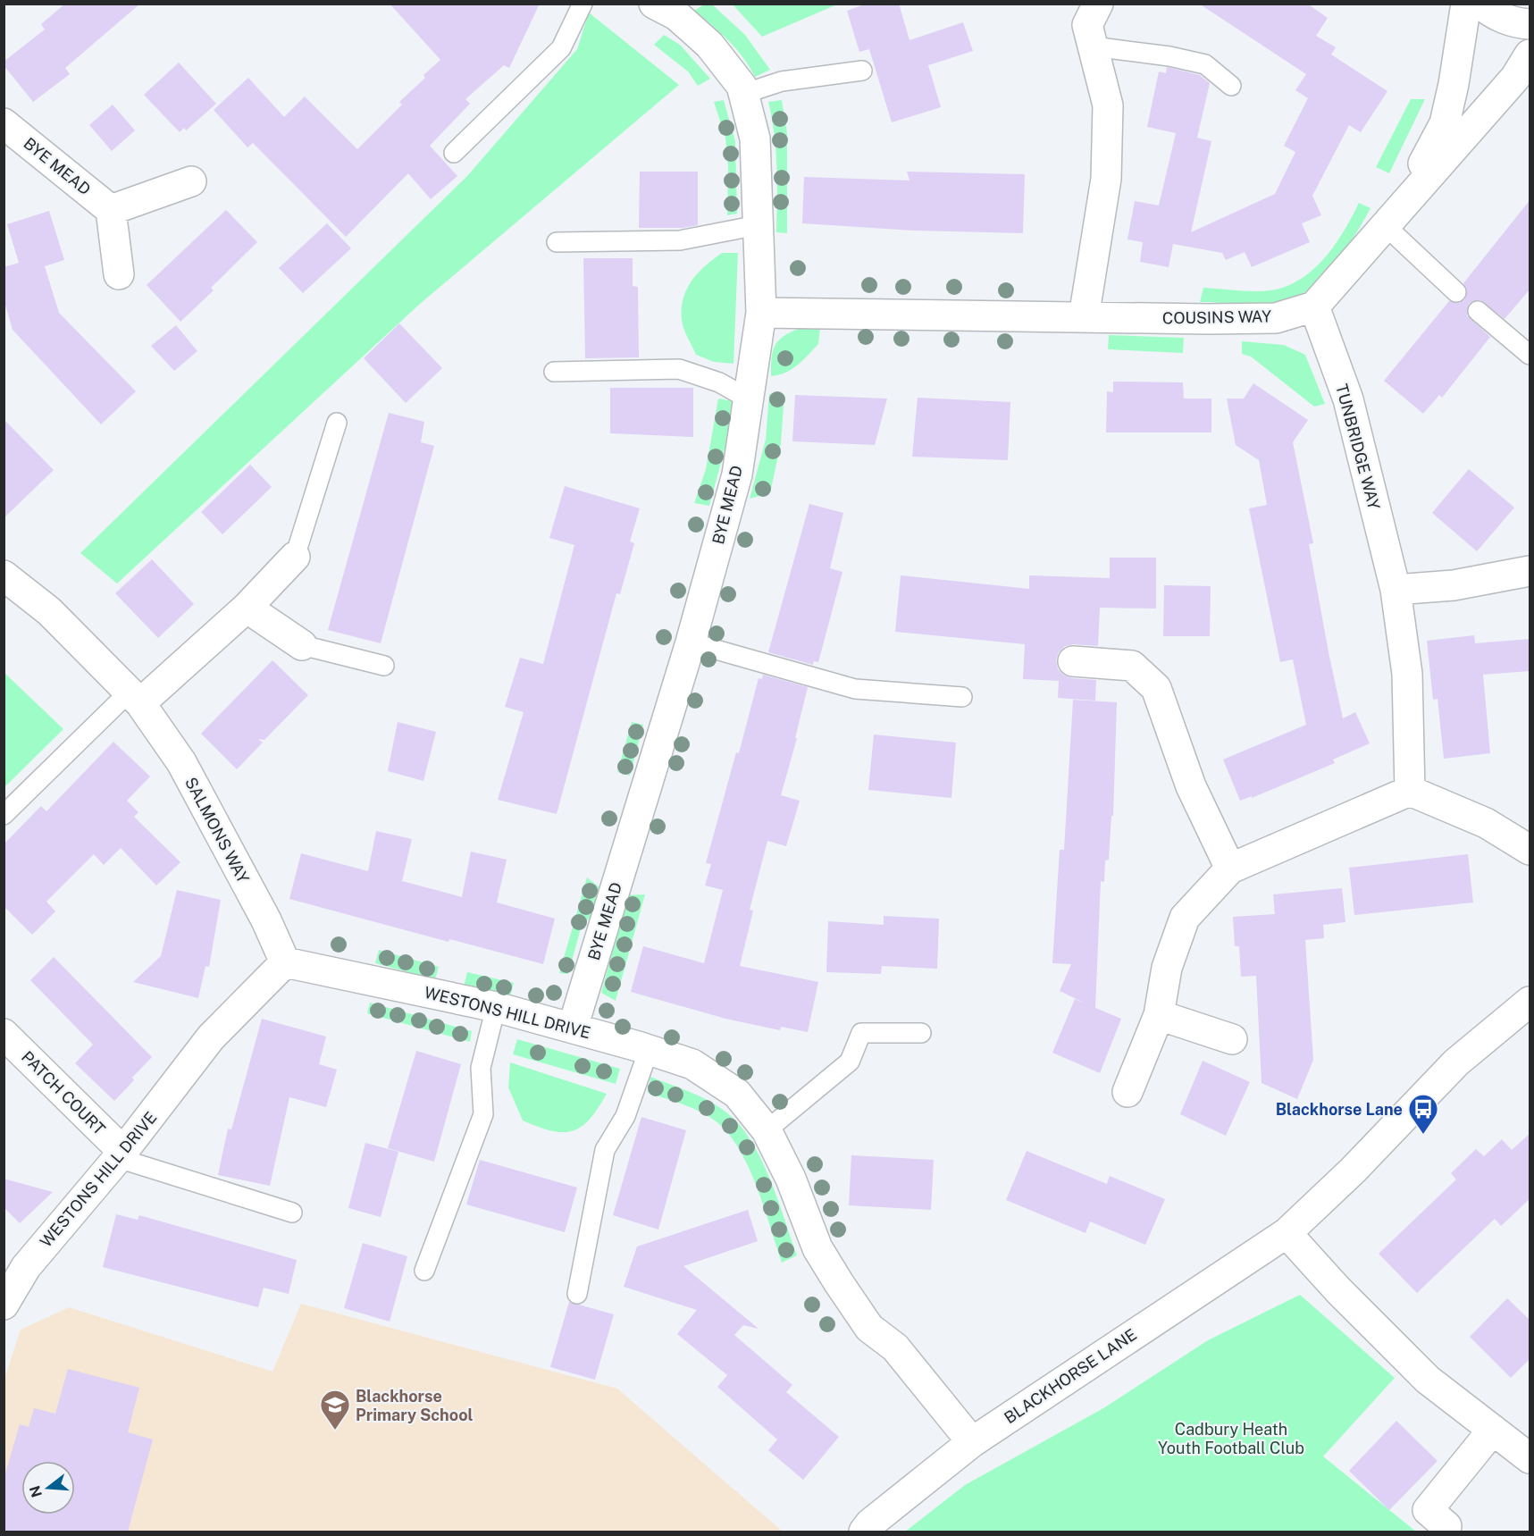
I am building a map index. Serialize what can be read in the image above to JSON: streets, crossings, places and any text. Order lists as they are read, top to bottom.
{
  "streets": {
    "street": [
      "BYE MEAD",
      "COUSINS WAY",
      "TUNBRIDGE WAY",
      "SALMONS WAY",
      "WESTONS HILL DRIVE",
      "PATCH COURT",
      "BLACKHORSE LANE"
    ]
  },
  "crossings": [
    ["BYE MEAD", "COUSINS WAY"],
    ["BYE MEAD", "WESTONS HILL DRIVE"],
    ["COUSINS WAY", "TUNBRIDGE WAY"],
    ["SALMONS WAY", "WESTONS HILL DRIVE"],
    ["WESTONS HILL DRIVE", "PATCH COURT"],
    ["WESTONS HILL DRIVE", "BLACKHORSE LANE"]
  ],
  "parks": ["Cadbury Heath Youth Football Club"],
  "places": {
    "bus stop": ["Blackhorse Lane"],
    "school or university": ["Blackhorse Primary School"]
  },
  "north": "left"
}
